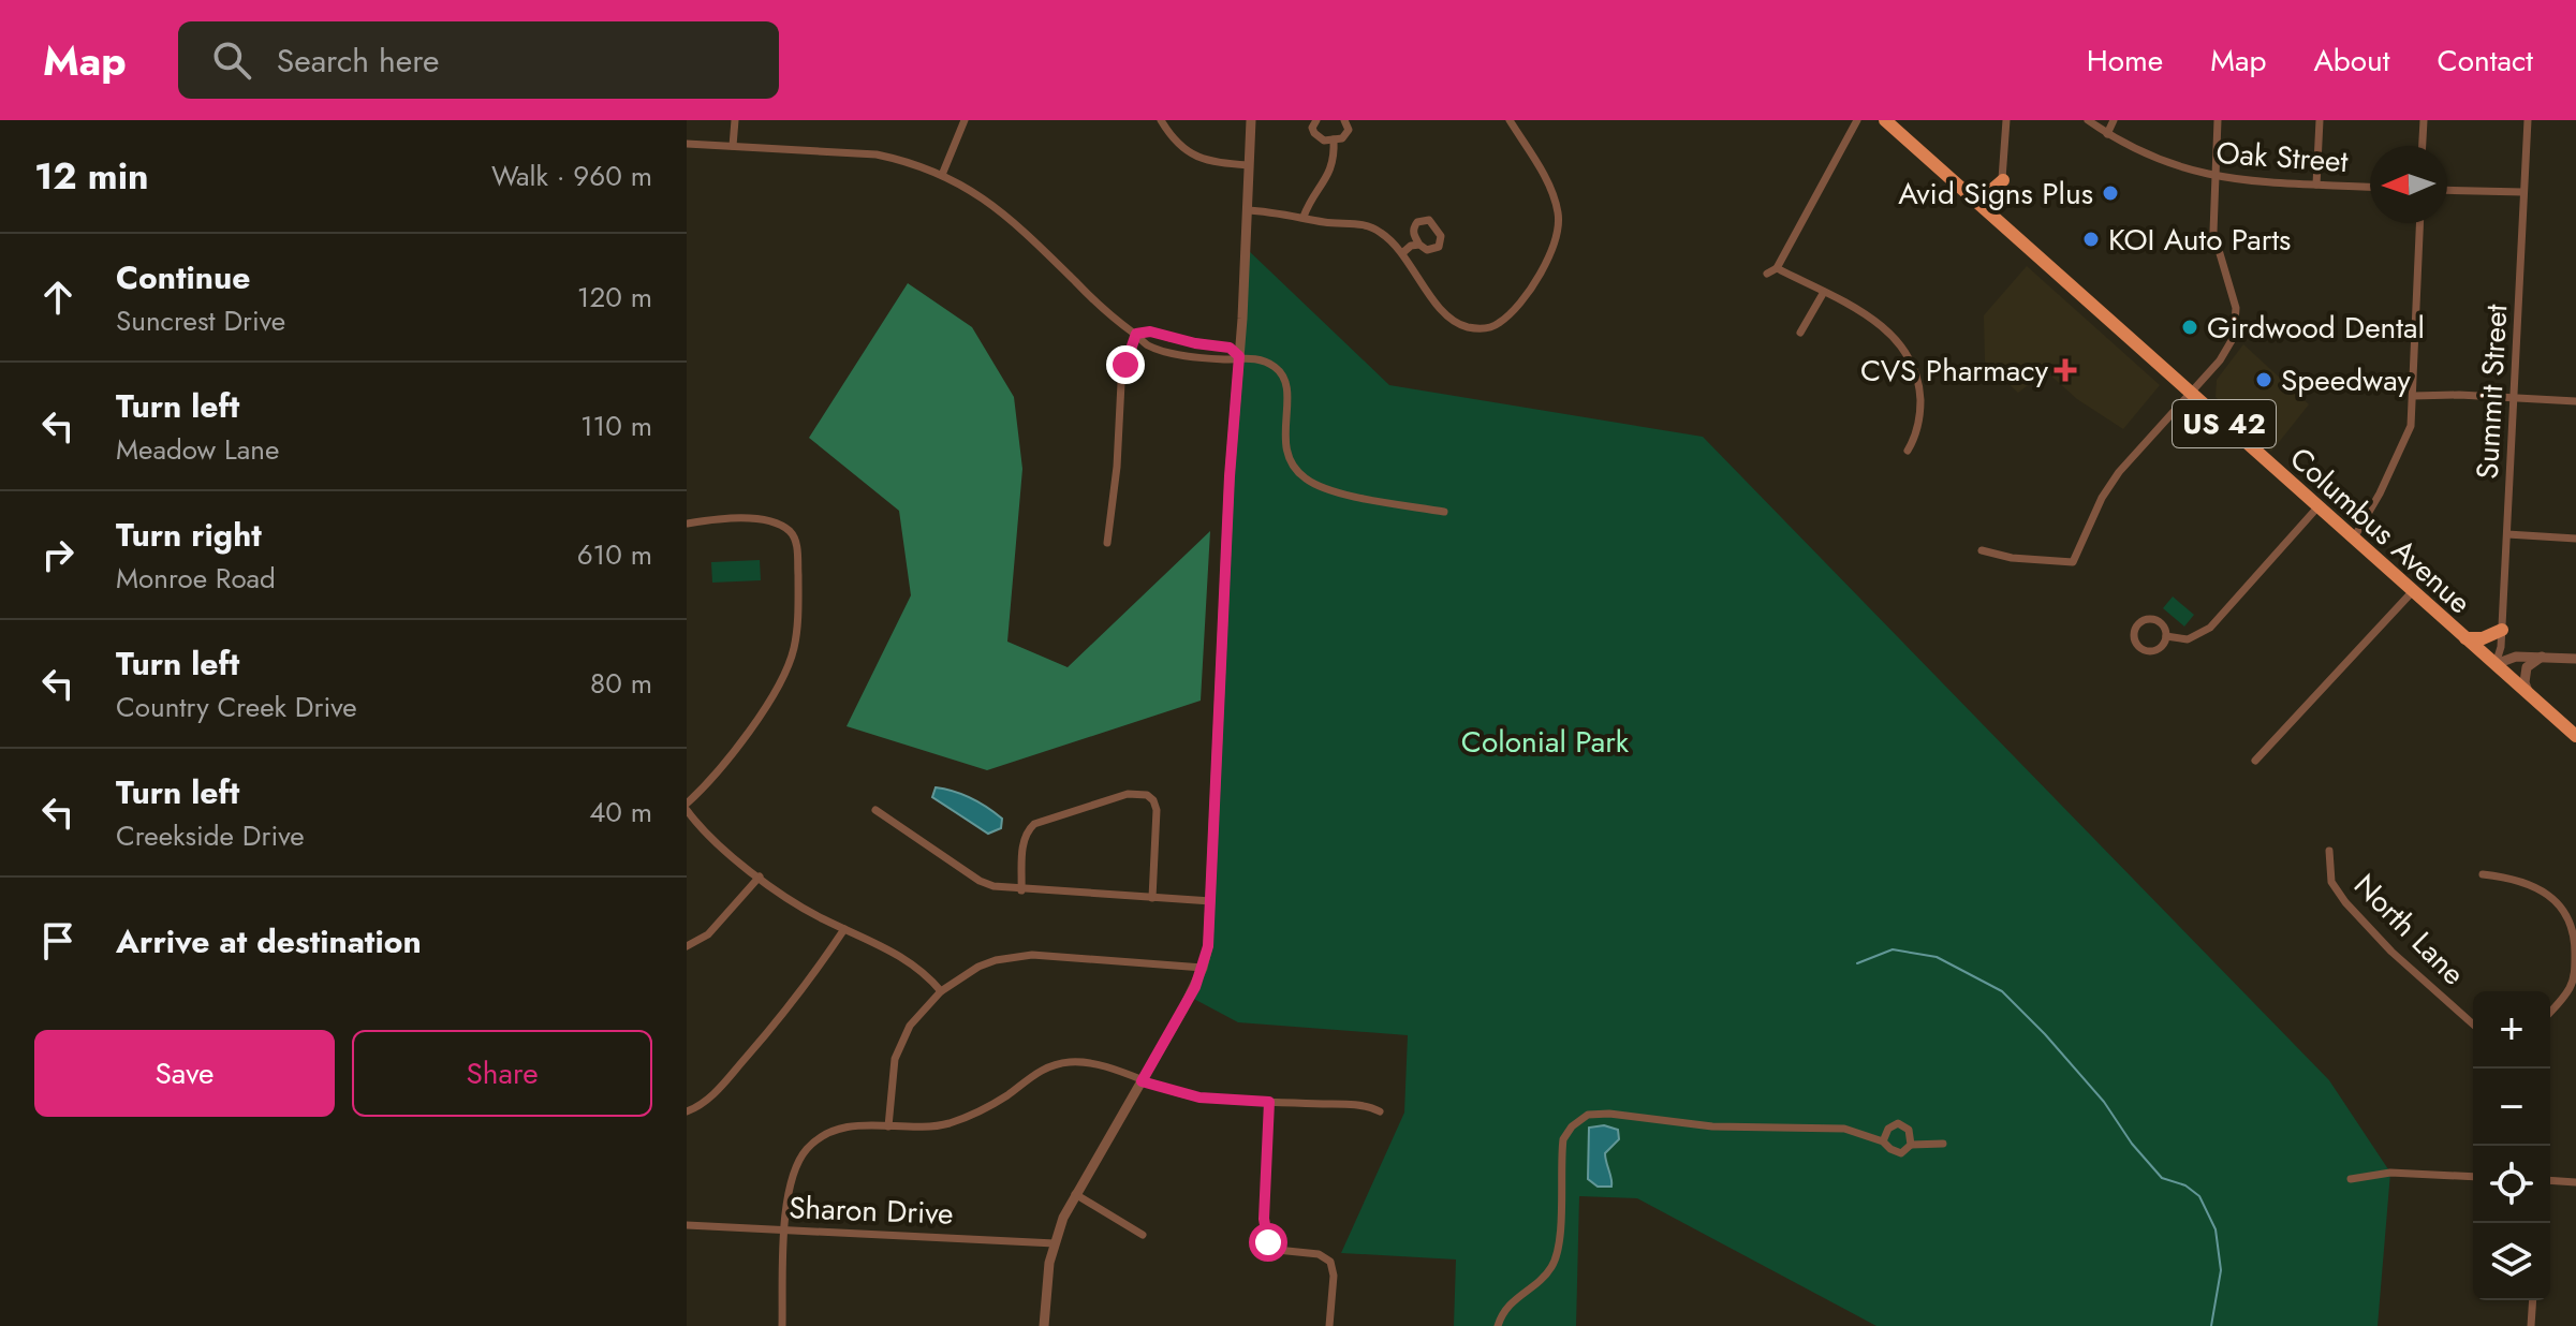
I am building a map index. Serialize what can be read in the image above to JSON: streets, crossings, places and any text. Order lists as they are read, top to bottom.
{
  "streets": {
    "main road": ["US 42", "Columbus Avenue"],
    "street": [
      "Oak Street",
      "Summit Street",
      "North Lane",
      "Sharon Drive"
    ]
  },
  "crossings": [
    ["Summit Street", "Columbus Avenue"]
  ],
  "parks": ["Colonial Park"],
  "places": {
    "other": [
      "Avid Signs Plus",
      "KOI Auto Parts",
      "Girdwood Dental",
      "Speedway"
    ],
    "health": ["CVS Pharmacy"]
  },
  "north": "left",
  "page": {
    "header": "Map",
    "search": "Search here",
    "nav": [
      "Home",
      "Map",
      "About",
      "Contact"
    ],
    "heading": ["12 min", "Walk · 960 m"],
    "list": [
      ["Continue", "Suncrest Drive", "120 m"],
      ["Turn left", "Meadow Lane", "110 m"],
      ["Turn right", "Monroe Road", "610 m"],
      ["Turn left", "Country Creek Drive", "80 m"],
      ["Turn left", "Creekside Drive", "40 m"],
      "Arrive at destination"
    ],
    "map_buttons": ["+", "−"],
    "buttons": ["Save", "Share"]
  }
}
